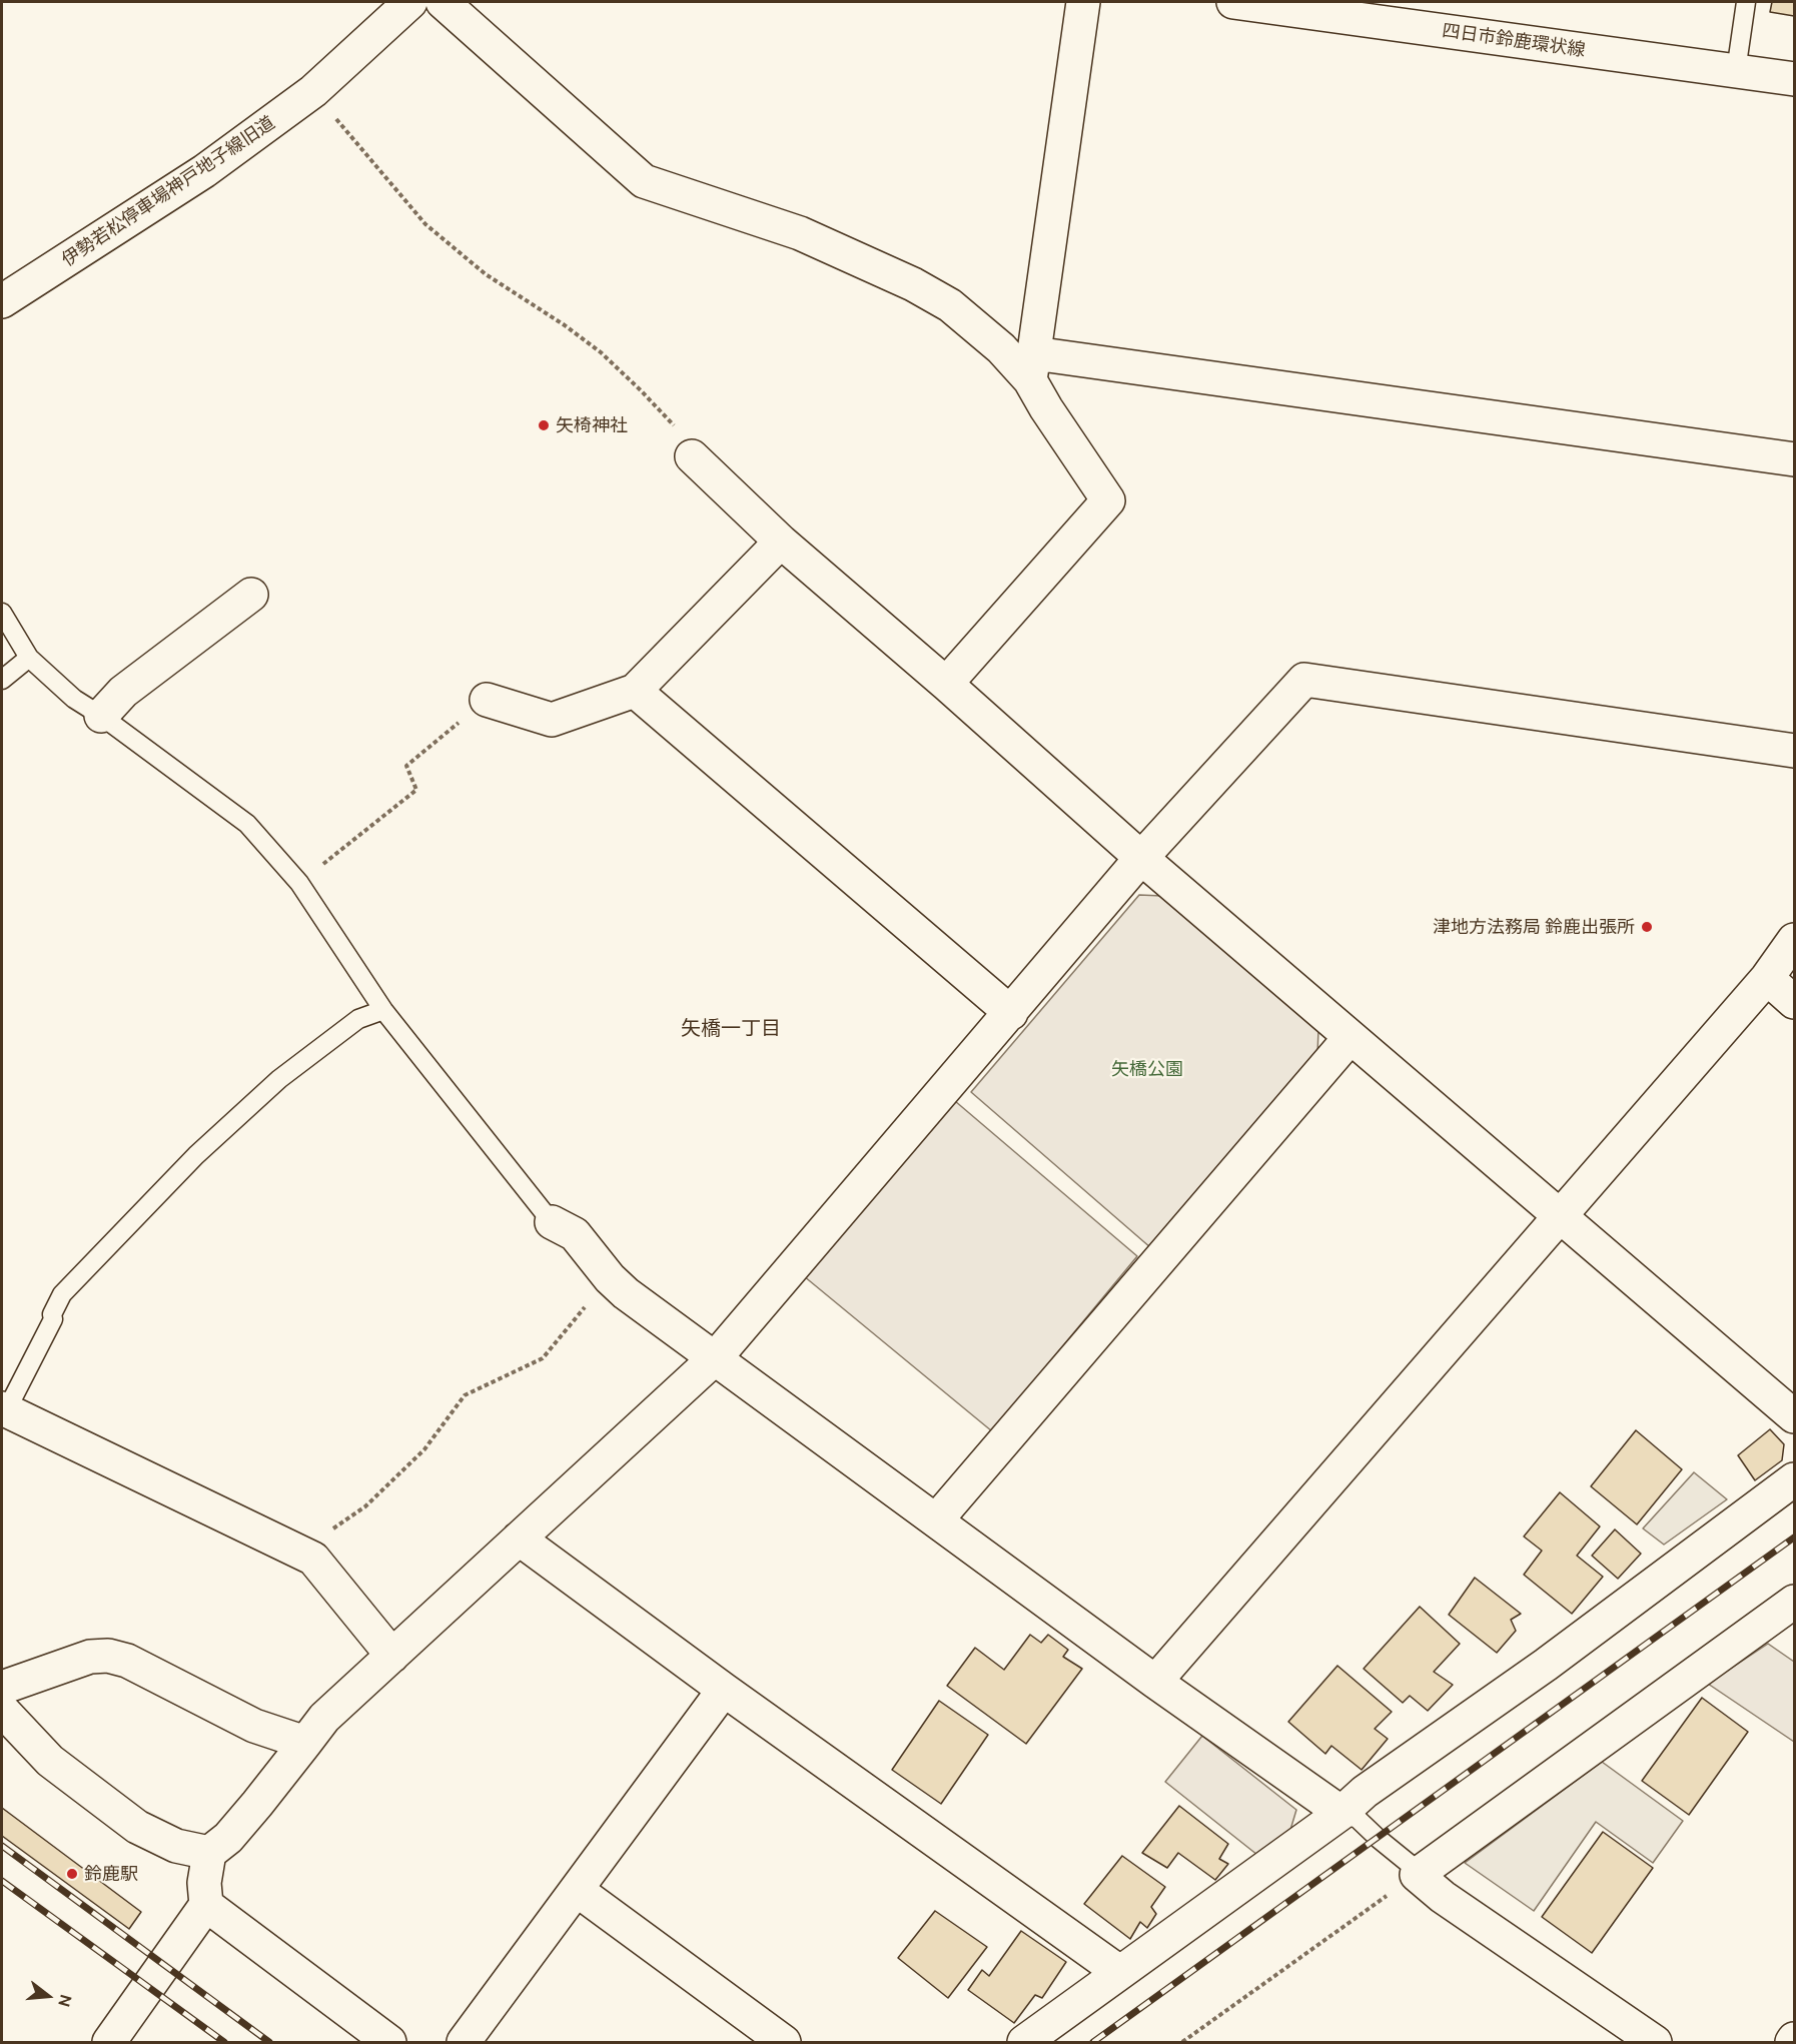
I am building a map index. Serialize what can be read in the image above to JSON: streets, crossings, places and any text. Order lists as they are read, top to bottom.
{
  "streets": {
    "street": ["四日市鈴鹿環状線", "伊勢若松停車場神戸地子線旧道"]
  },
  "districts": ["矢橋一丁目"],
  "parks": ["矢橋公園"],
  "places": ["矢椅神社", "津地方法務局 鈴鹿出張所", "鈴鹿駅"],
  "north": "right"
}
